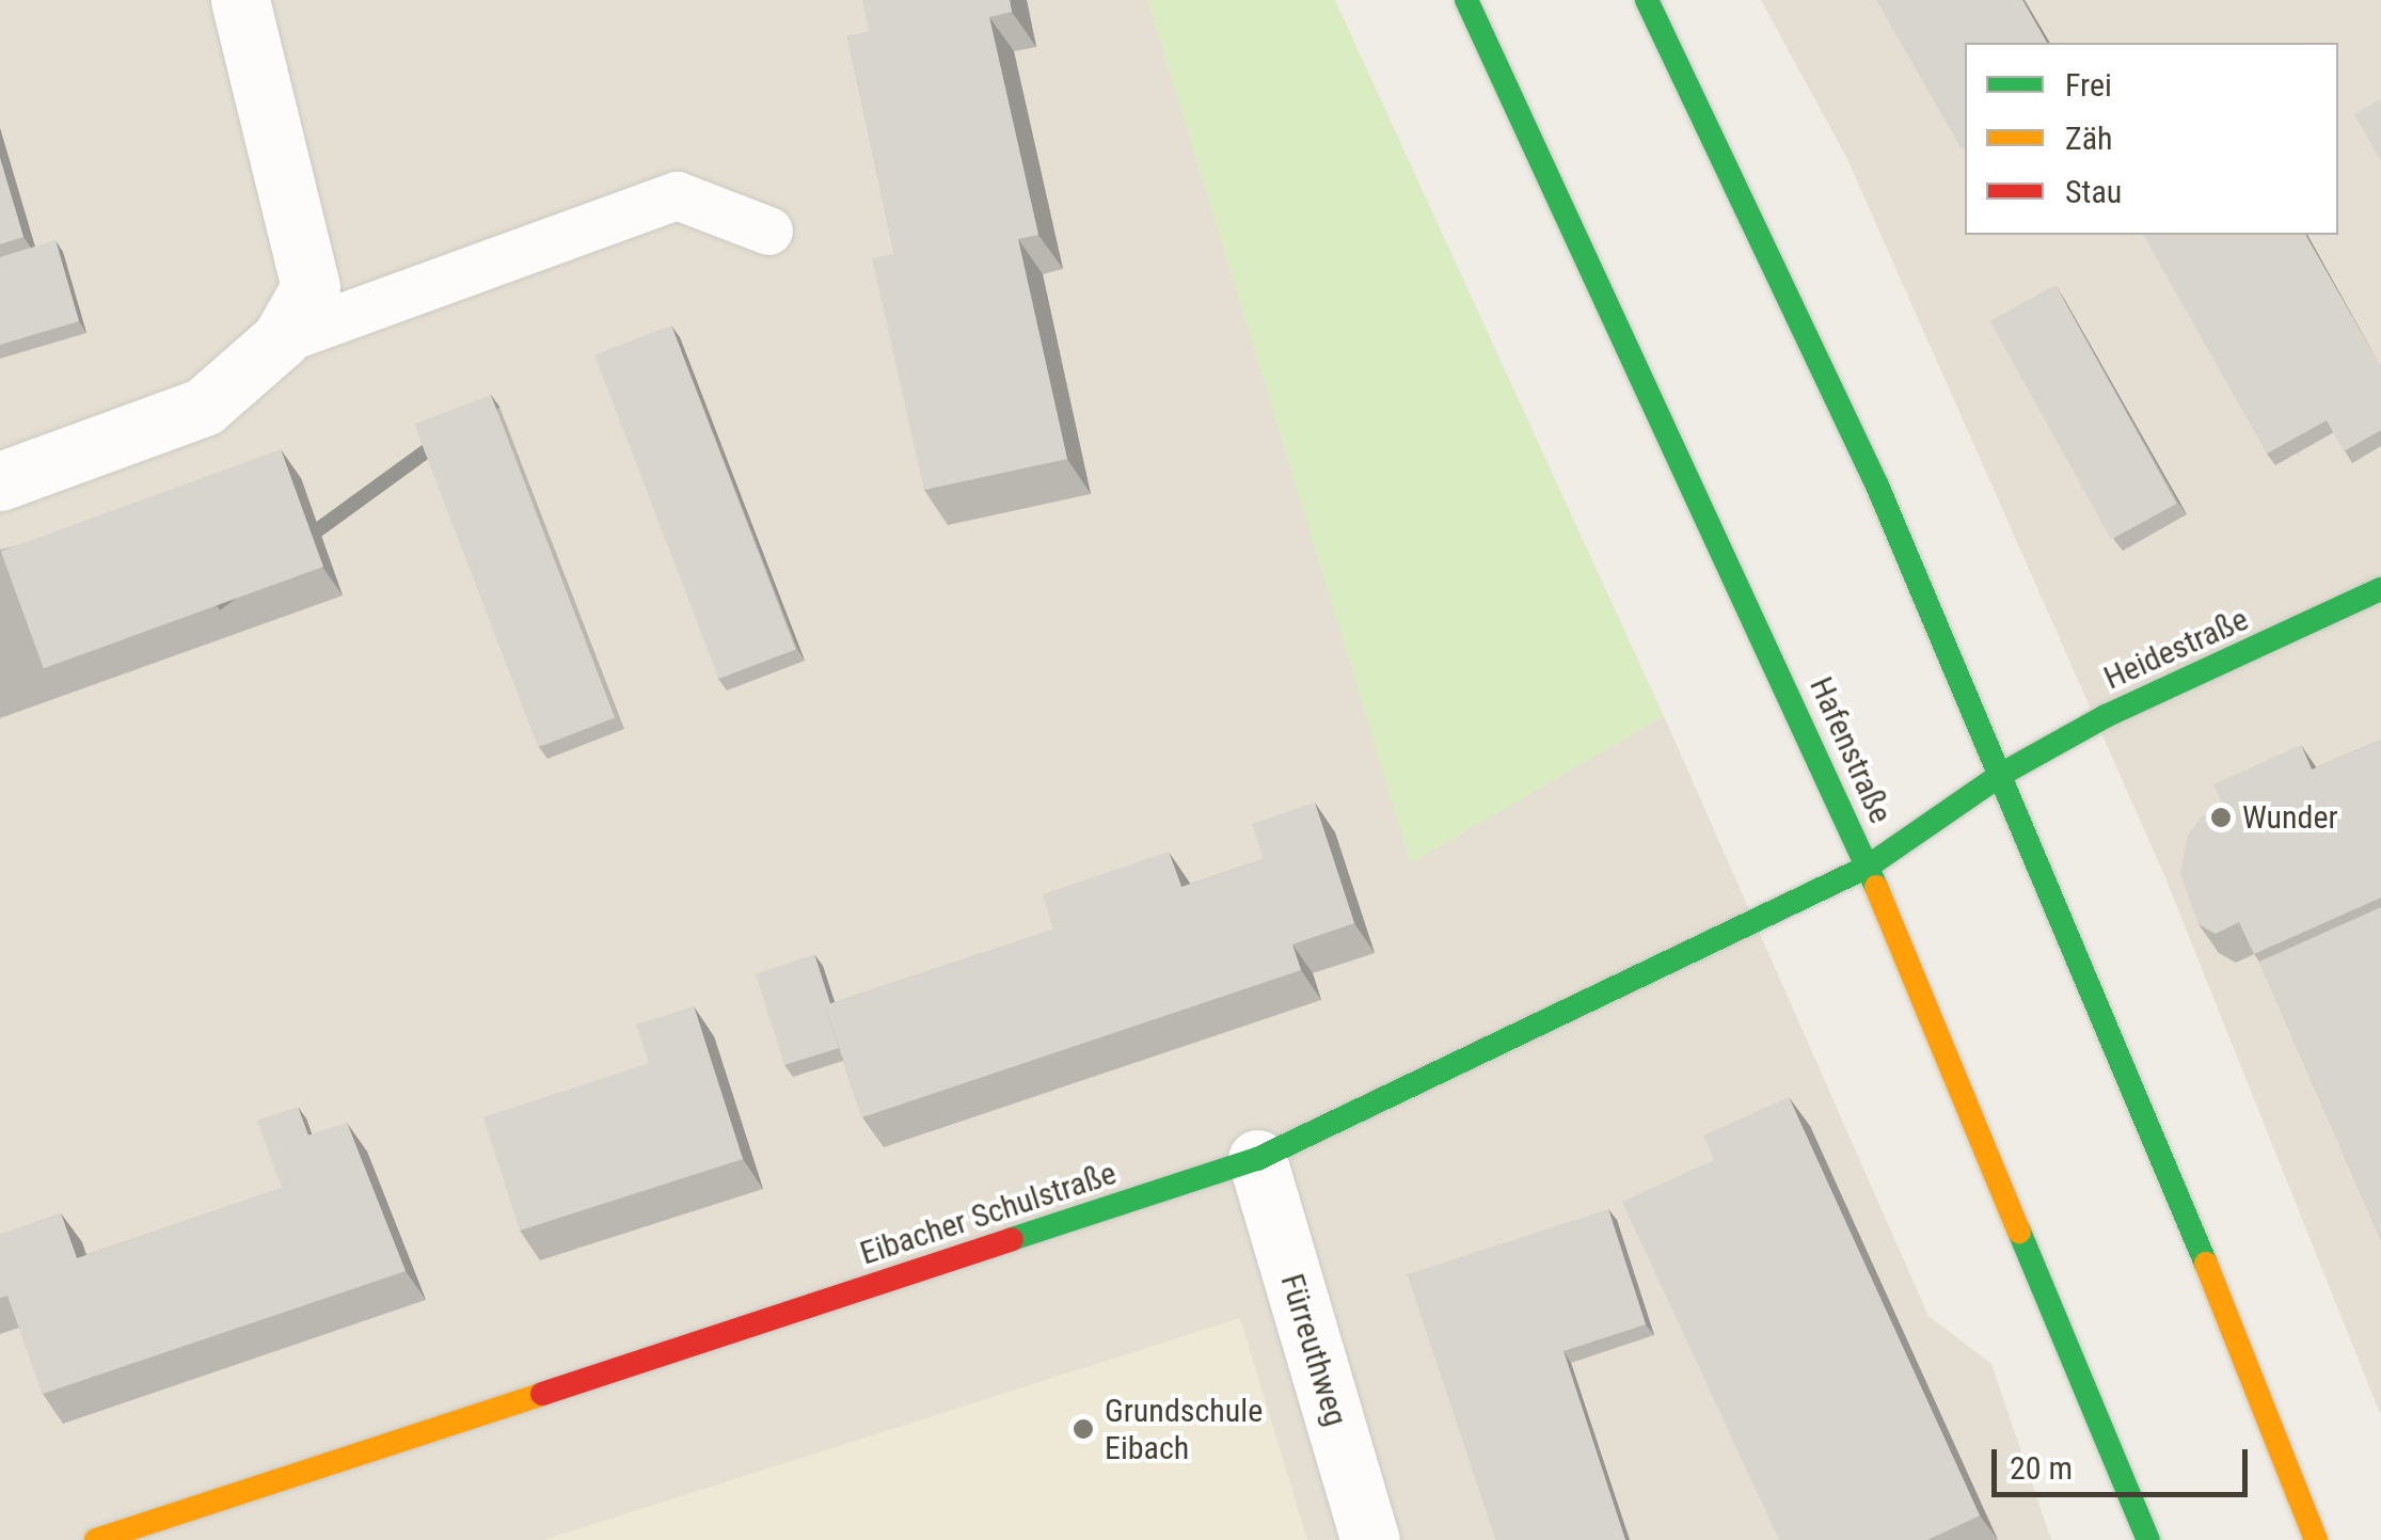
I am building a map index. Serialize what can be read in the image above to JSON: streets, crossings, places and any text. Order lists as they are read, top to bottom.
{
  "streets": {
    "main road": ["Heidestraße", "Hafenstraße", "Eibacher Schulstraße"],
    "street": ["Fürreuthweg"]
  },
  "crossings": [
    ["Heidestraße", "Hafenstraße"],
    ["Heidestraße", "Eibacher Schulstraße"],
    ["Hafenstraße", "Eibacher Schulstraße"],
    ["Eibacher Schulstraße", "Fürreuthweg"]
  ],
  "places": ["Wunder", "Grundschule Eibach"],
  "legend": ["Frei", "Zäh", "Stau"],
  "scale_bar": "20 m"
}
